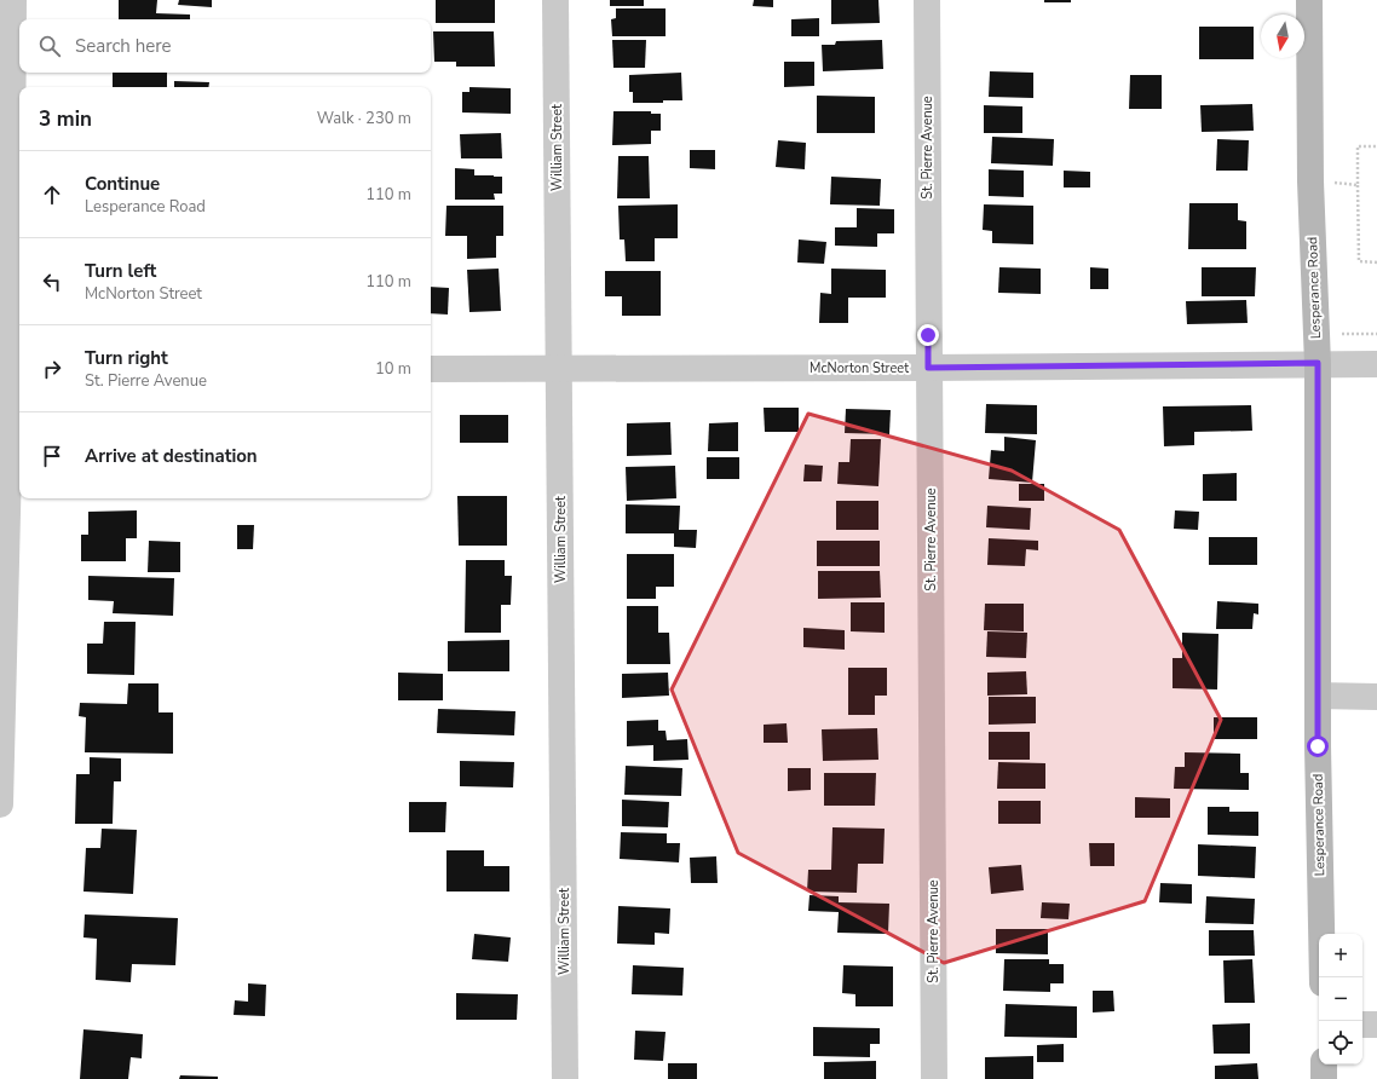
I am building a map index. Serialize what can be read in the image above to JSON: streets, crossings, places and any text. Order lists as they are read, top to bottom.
{
  "streets": {
    "main road": ["Lesperance Road"],
    "street": ["William Street", "St. Pierre Avenue", "McNorton Street"]
  },
  "crossings": [
    ["William Street", "McNorton Street"],
    ["St. Pierre Avenue", "McNorton Street"],
    ["Lesperance Road", "McNorton Street"]
  ],
  "north": "bottom",
  "page": {
    "search": "Search here",
    "heading": ["3 min", "Walk · 230 m"],
    "list": [
      ["Continue", "Lesperance Road", "110 m"],
      ["Turn left", "McNorton Street", "110 m"],
      ["Turn right", "St. Pierre Avenue", "10 m"],
      "Arrive at destination"
    ],
    "map_buttons": ["+", "−"]
  }
}
